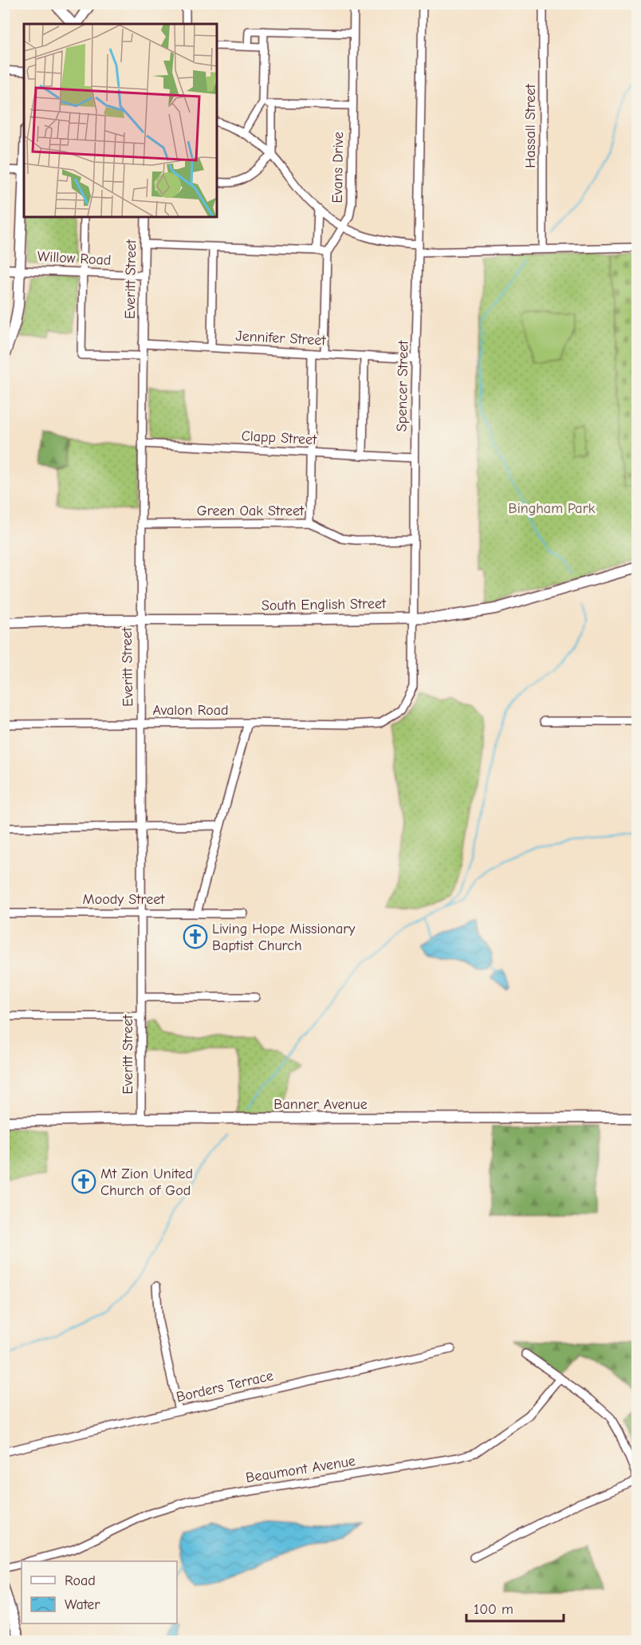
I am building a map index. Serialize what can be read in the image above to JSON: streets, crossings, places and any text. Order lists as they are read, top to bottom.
{
  "streets": {
    "street": [
      "Hassall Street",
      "Evans Drive",
      "Willow Road",
      "Everitt Street",
      "Jennifer Street",
      "Spencer Street",
      "Clapp Street",
      "Green Oak Street",
      "South English Street",
      "Avalon Road",
      "Moody Street",
      "Banner Avenue",
      "Borders Terrace",
      "Beaumont Avenue"
    ]
  },
  "crossings": [
    ["Willow Road", "Everitt Street"],
    ["Everitt Street", "Jennifer Street"],
    ["Everitt Street", "Clapp Street"],
    ["Everitt Street", "Green Oak Street"],
    ["Everitt Street", "South English Street"],
    ["Everitt Street", "Avalon Road"],
    ["Everitt Street", "Moody Street"],
    ["Everitt Street", "Banner Avenue"],
    ["Jennifer Street", "Spencer Street"],
    ["Spencer Street", "Clapp Street"],
    ["Spencer Street", "Green Oak Street"],
    ["Spencer Street", "South English Street"],
    ["Spencer Street", "Avalon Road"]
  ],
  "parks": ["Bingham Park"],
  "places": {
    "church": ["Living Hope Missionary Baptist Church", "Mt Zion United Church of God"]
  },
  "legend": ["Road", "Water"],
  "scale_bar": "100 m"
}
